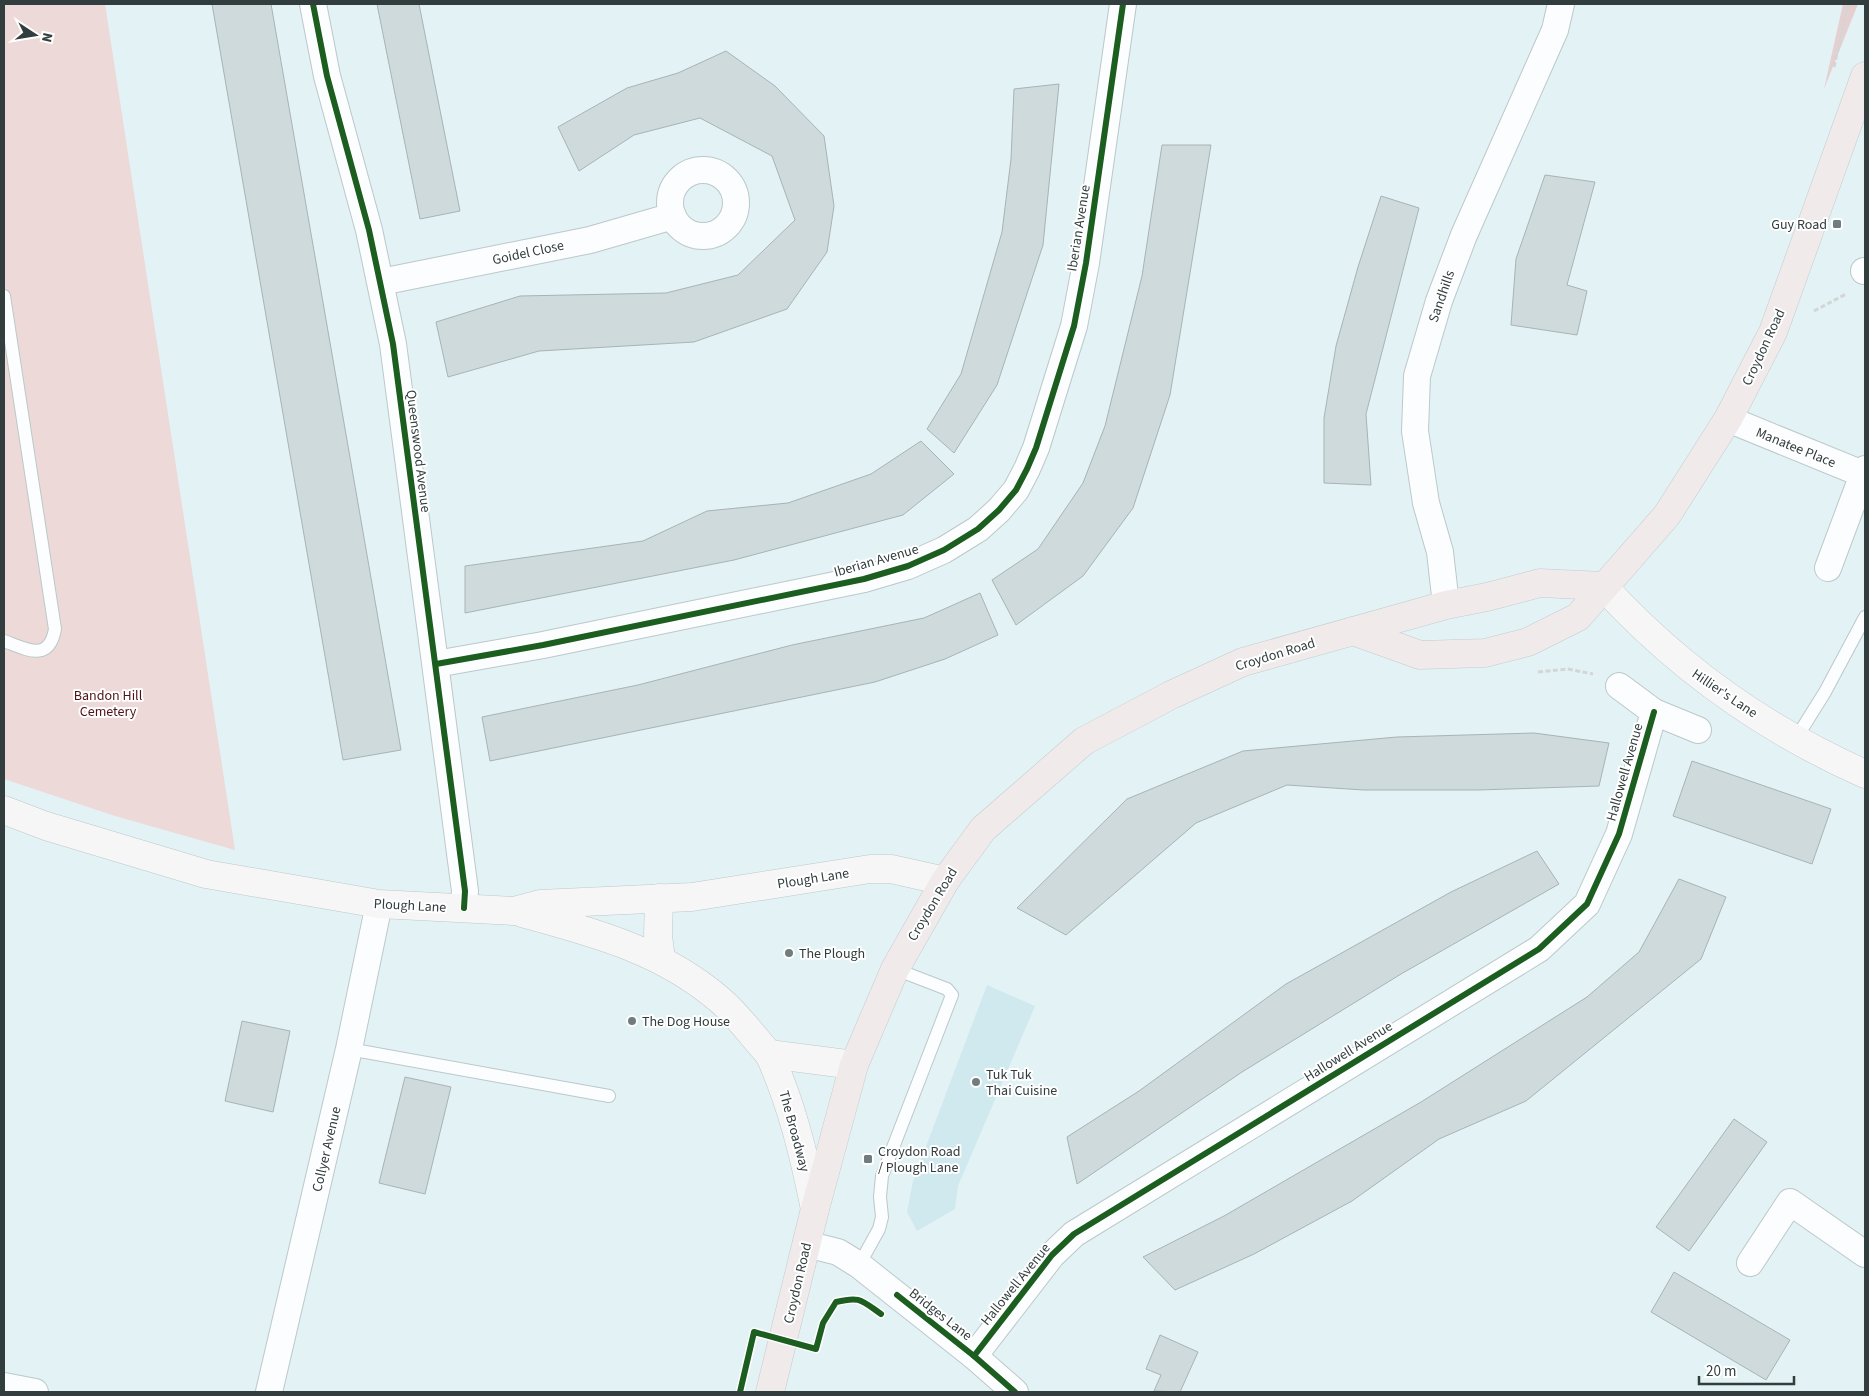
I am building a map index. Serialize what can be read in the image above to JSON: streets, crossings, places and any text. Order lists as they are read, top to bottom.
{
  "streets": {
    "highway": ["Croydon Road"],
    "main road": ["Hillier's Lane", "Plough Lane", "The Broadway"],
    "street": [
      "Iberian Avenue",
      "Goidel Close",
      "Sandhills",
      "Manatee Place",
      "Queenswood Avenue",
      "Hallowell Avenue",
      "Collyer Avenue",
      "Bridges Lane"
    ]
  },
  "crossings": [
    ["Iberian Avenue", "Queenswood Avenue"],
    ["Goidel Close", "Queenswood Avenue"],
    ["Sandhills", "Croydon Road"],
    ["Croydon Road", "Manatee Place"],
    ["Croydon Road", "Hillier's Lane"],
    ["Croydon Road", "Plough Lane"],
    ["Croydon Road", "The Broadway"],
    ["Croydon Road", "Bridges Lane"],
    ["Queenswood Avenue", "Plough Lane"],
    ["Hallowell Avenue", "Bridges Lane"],
    ["Plough Lane", "The Broadway"],
    ["Plough Lane", "Collyer Avenue"]
  ],
  "parks": ["Bandon Hill Cemetery"],
  "places": {
    "transit": ["Guy Road", "Croydon Road / Plough Lane"],
    "other": ["The Plough", "The Dog House", "Tuk Tuk Thai Cuisine"]
  },
  "scale_bar": "20 m",
  "north": "right"
}
